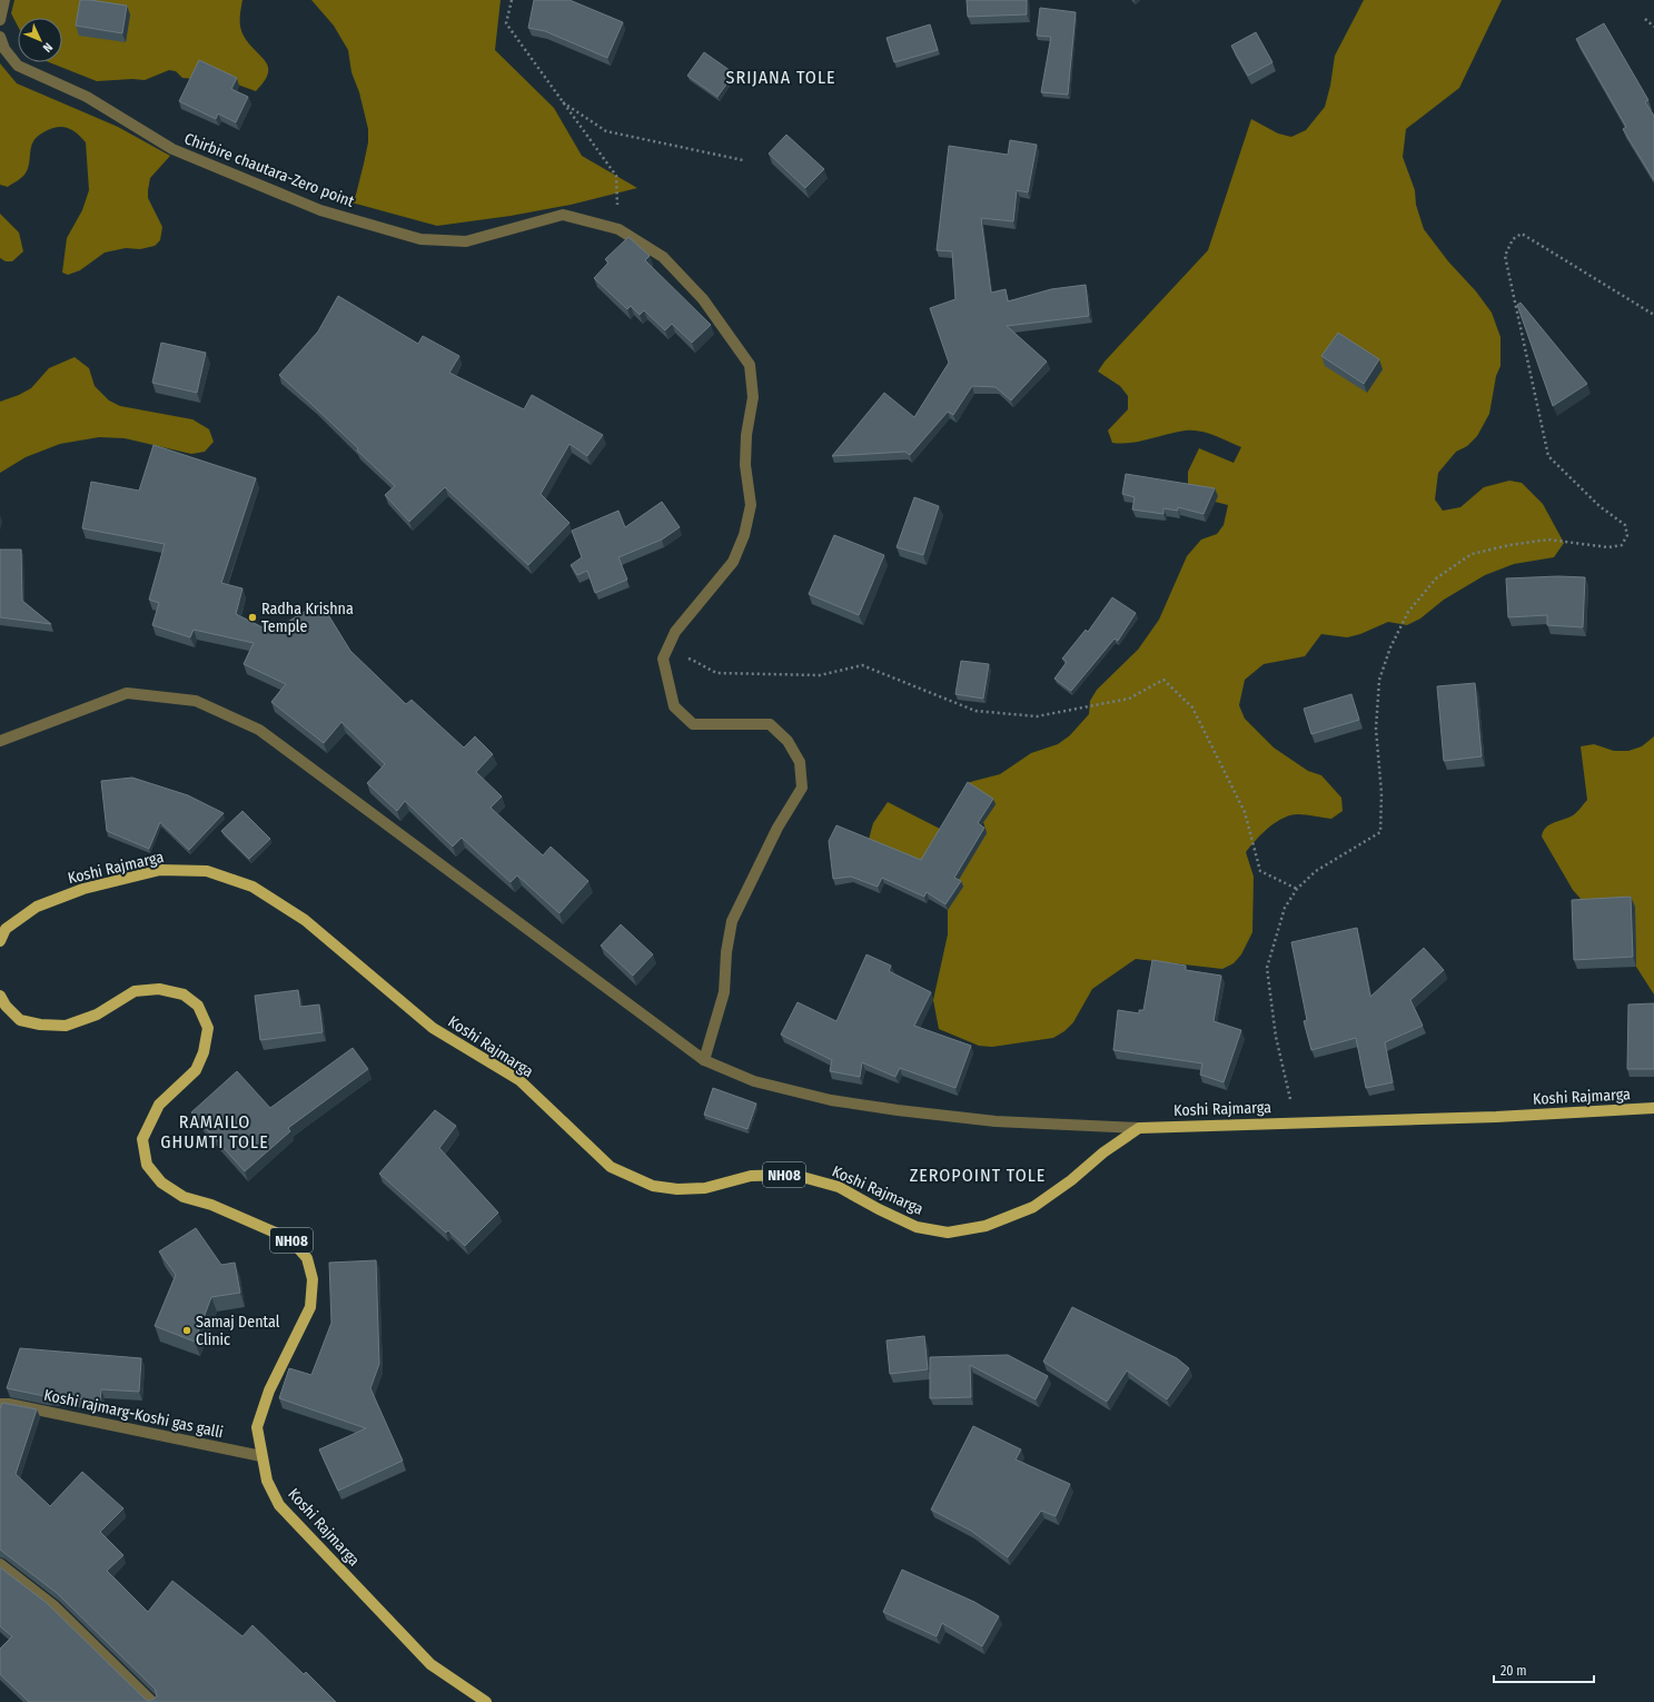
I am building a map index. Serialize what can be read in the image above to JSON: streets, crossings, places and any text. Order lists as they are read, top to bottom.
{
  "streets": {
    "main road": ["Koshi Rajmarga", "NH08"],
    "street": ["Chirbire chautara-Zero point", "Koshi rajmarg-Koshi gas galli"]
  },
  "crossings": [
    ["Koshi Rajmarga", "Koshi rajmarg-Koshi gas galli"]
  ],
  "districts": ["SRIJANA TOLE", "RAMAILO GHUMTI TOLE", "ZEROPOINT TOLE"],
  "places": ["Radha Krishna Temple", "Samaj Dental Clinic"],
  "scale_bar": "20 m",
  "north": "bottom right"
}
